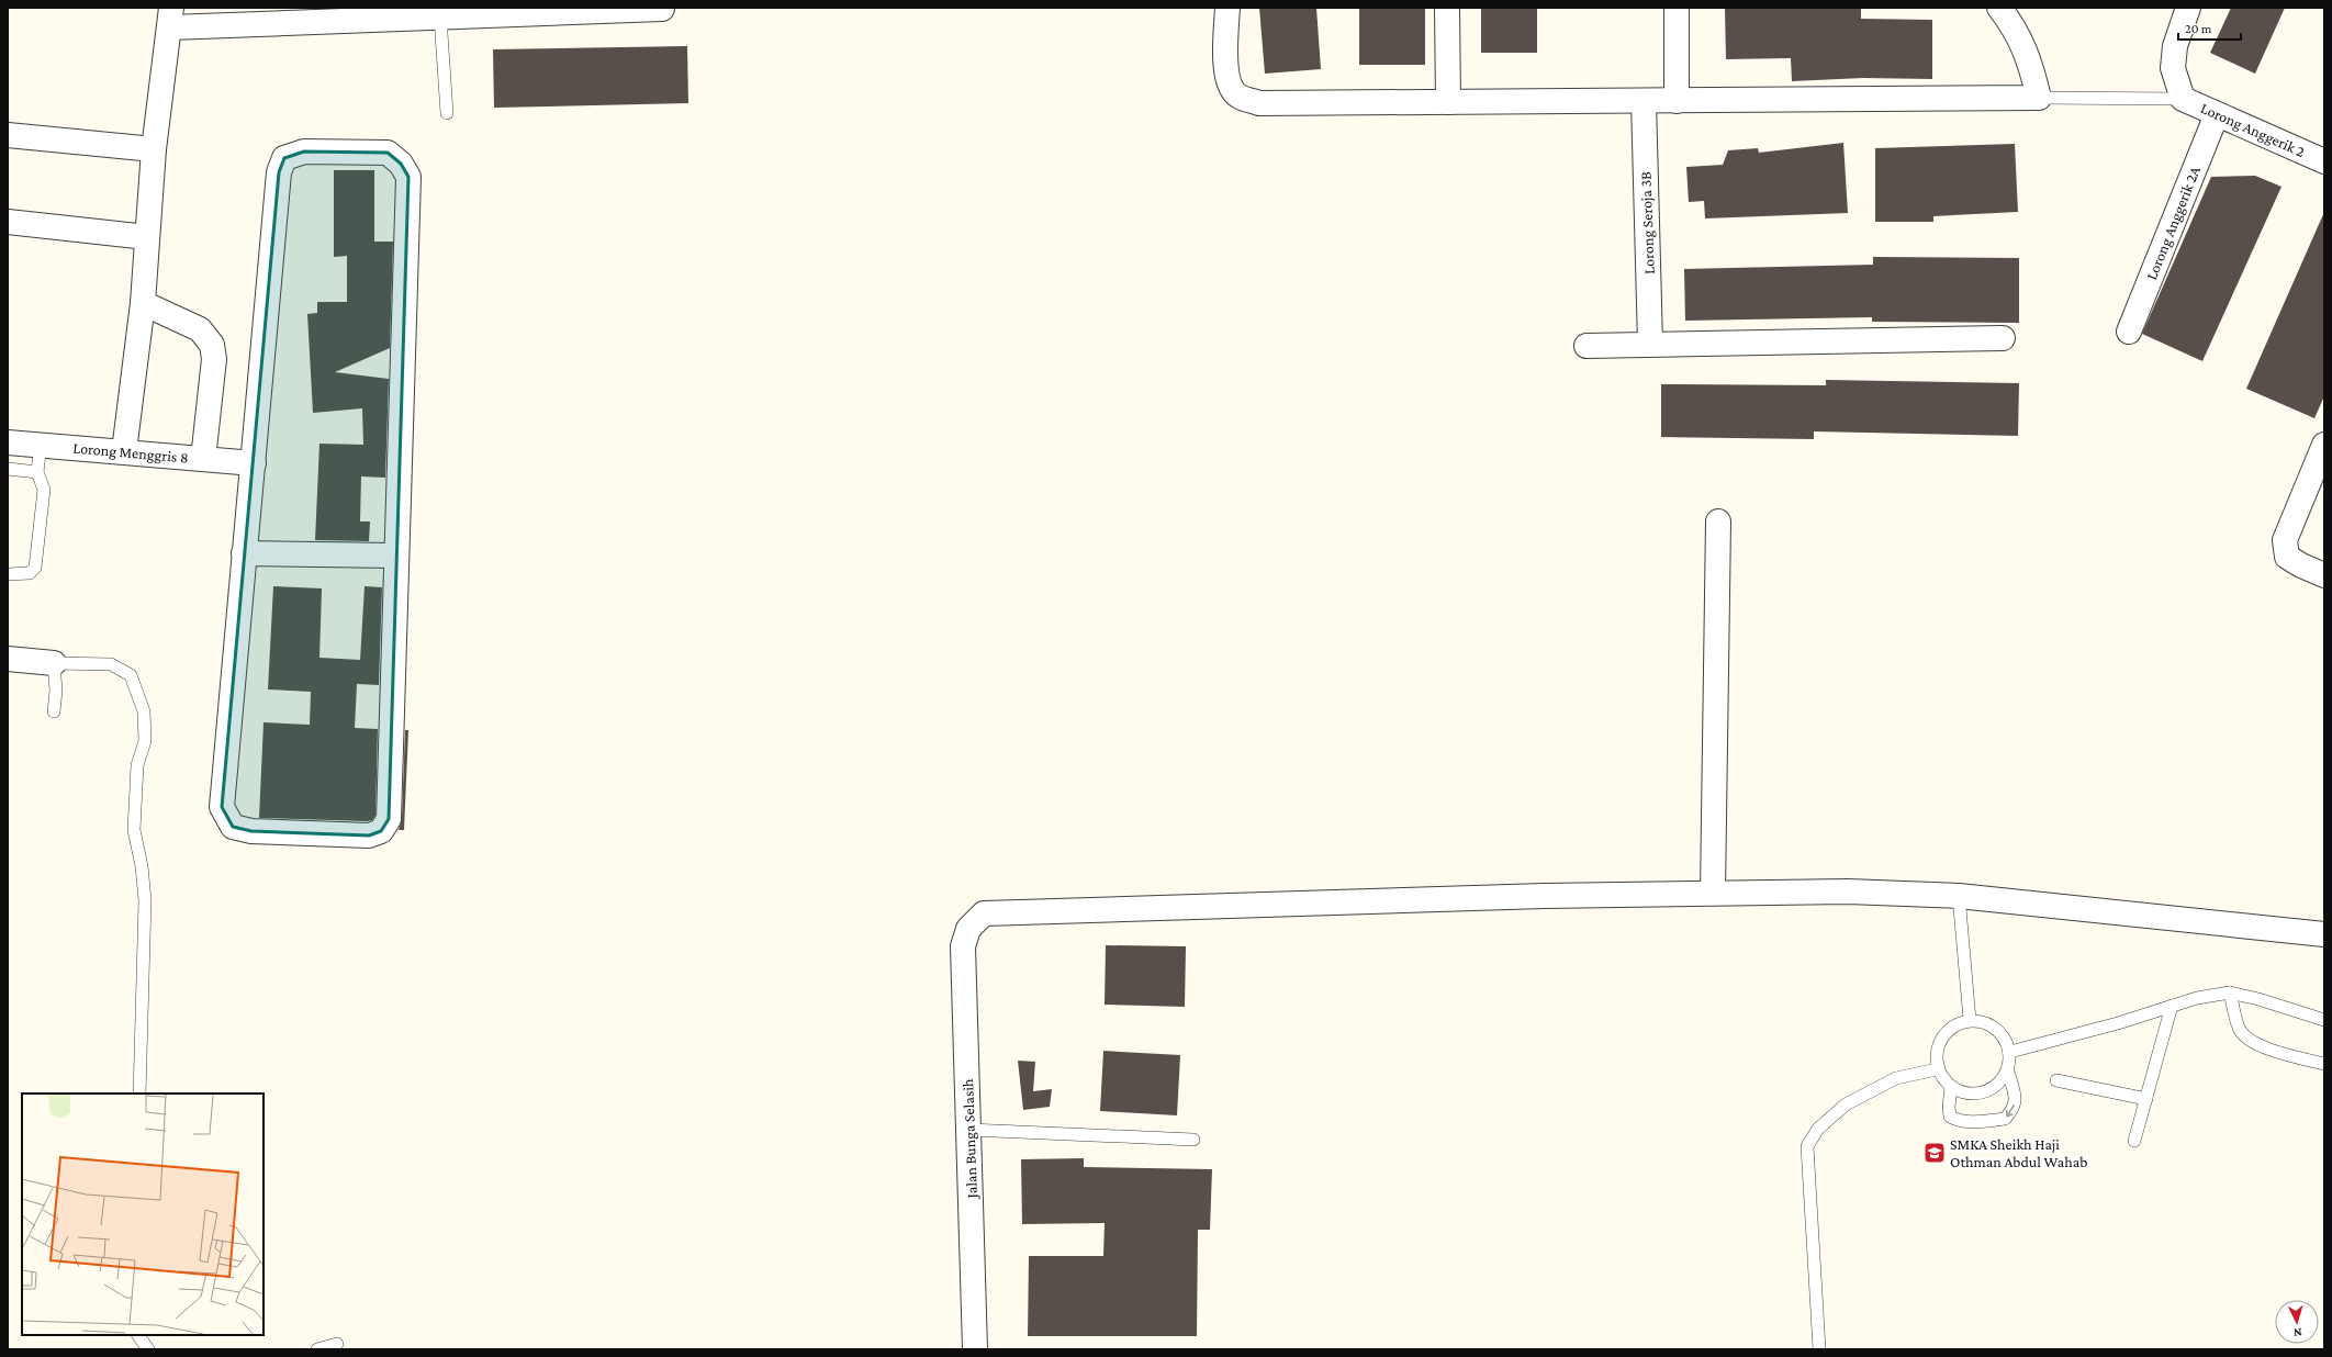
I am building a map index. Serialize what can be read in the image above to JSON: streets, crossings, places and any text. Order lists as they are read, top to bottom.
{
  "streets": {
    "street": [
      "Lorong Anggerik 2",
      "Lorong Seroja 3B",
      "Lorong Anggerik 2A",
      "Lorong Menggris 8",
      "Jalan Bunga Selasih"
    ]
  },
  "crossings": [
    ["Lorong Anggerik 2", "Lorong Anggerik 2A"]
  ],
  "places": {
    "school or university": ["SMKA Sheikh Haji Othman Abdul Wahab"]
  },
  "scale_bar": "20 m",
  "north": "bottom"
}
